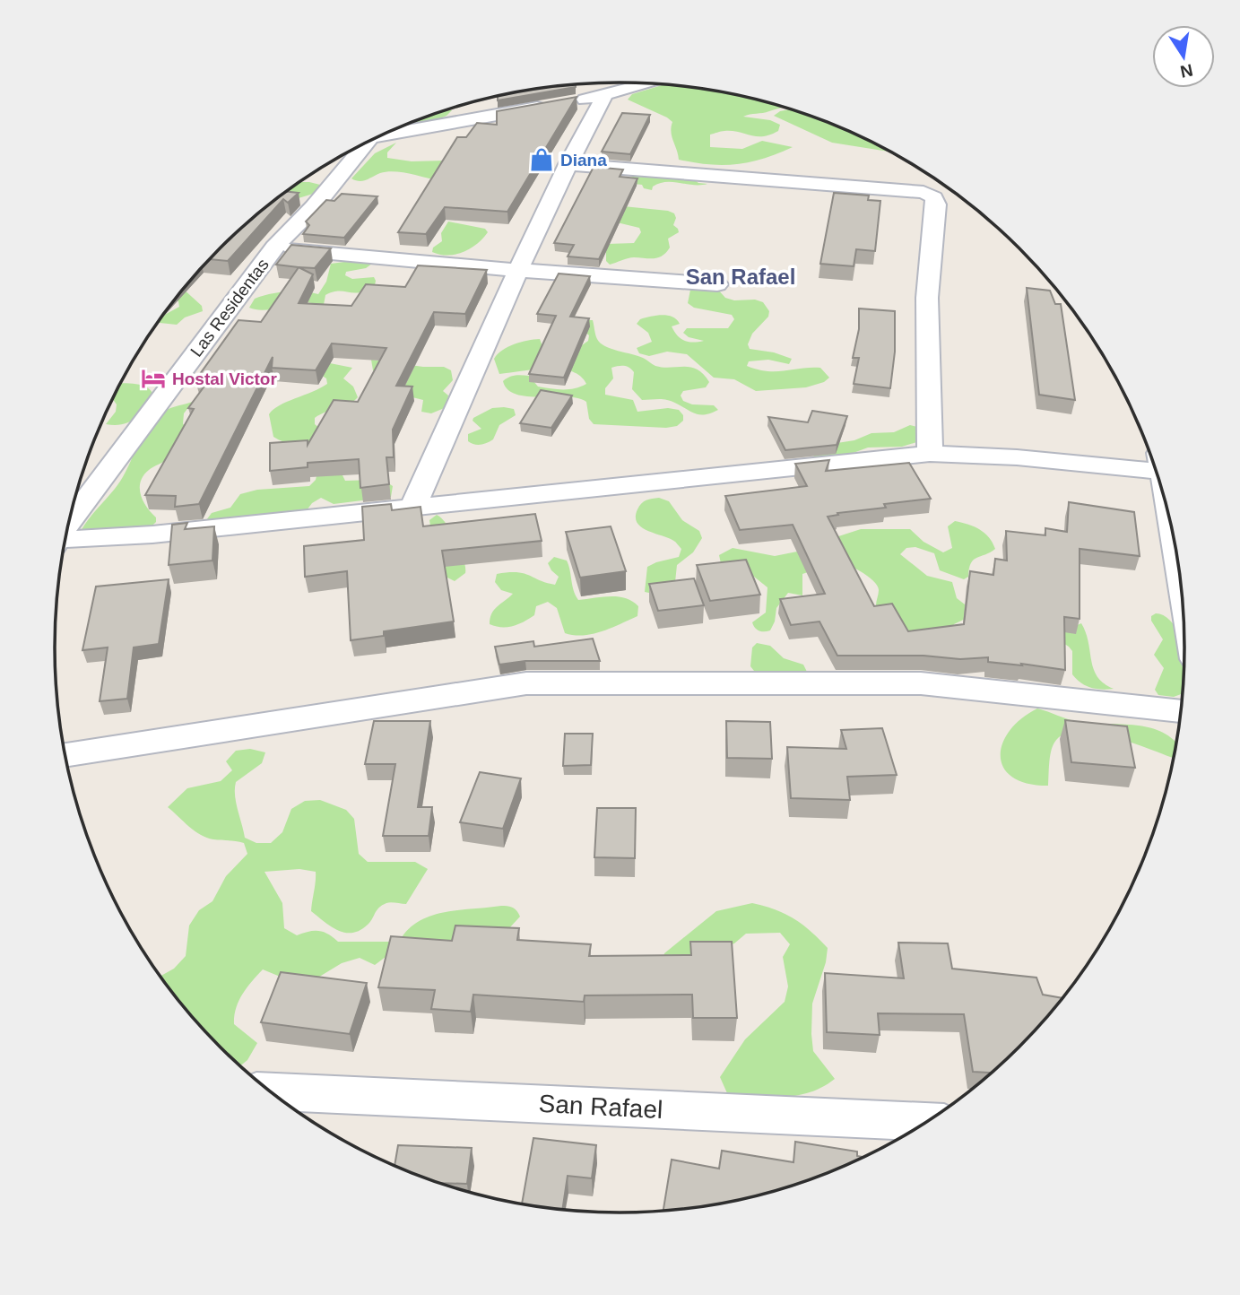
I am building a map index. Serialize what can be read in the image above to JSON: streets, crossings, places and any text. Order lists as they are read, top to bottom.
{
  "streets": {
    "street": ["Las Residentas", "San Rafael"]
  },
  "districts": ["San Rafael"],
  "places": {
    "shop": ["Diana"],
    "hotel": ["Hostal Victor"]
  },
  "north": "bottom"
}
